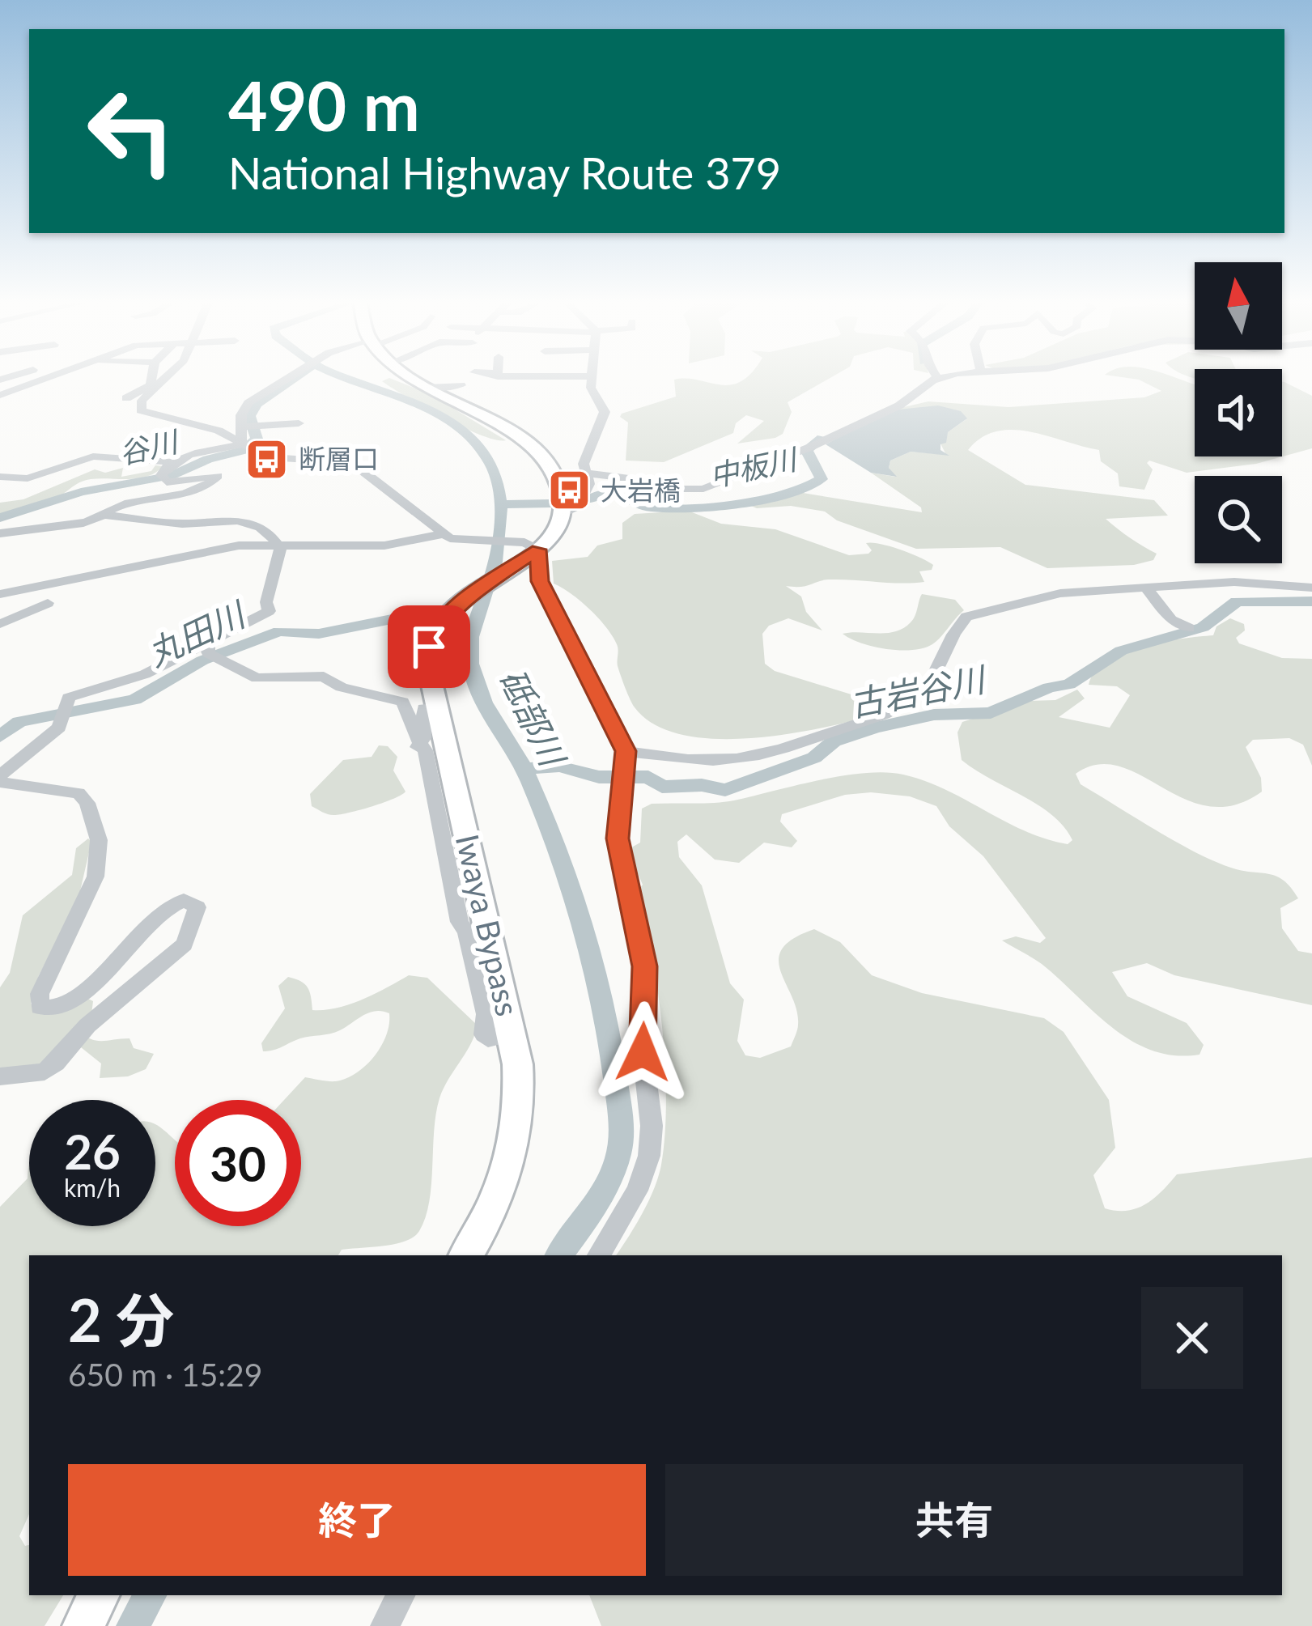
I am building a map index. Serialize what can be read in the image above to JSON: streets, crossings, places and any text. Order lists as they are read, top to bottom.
{
  "streets": {
    "highway": ["Iwaya Bypass"]
  },
  "water": [
    "谷川",
    "中板川",
    "丸田川",
    "古岩谷川",
    "砥部川"
  ],
  "places": {
    "bus stop": ["断層口", "大岩橋"]
  },
  "north": "top",
  "page": {
    "turn": ["490 m", "National Highway Route 379"],
    "speed": "26 km/h",
    "limit": "30",
    "heading": ["2 分", "650 m · 15:29"],
    "buttons": ["終了", "共有"]
  }
}
